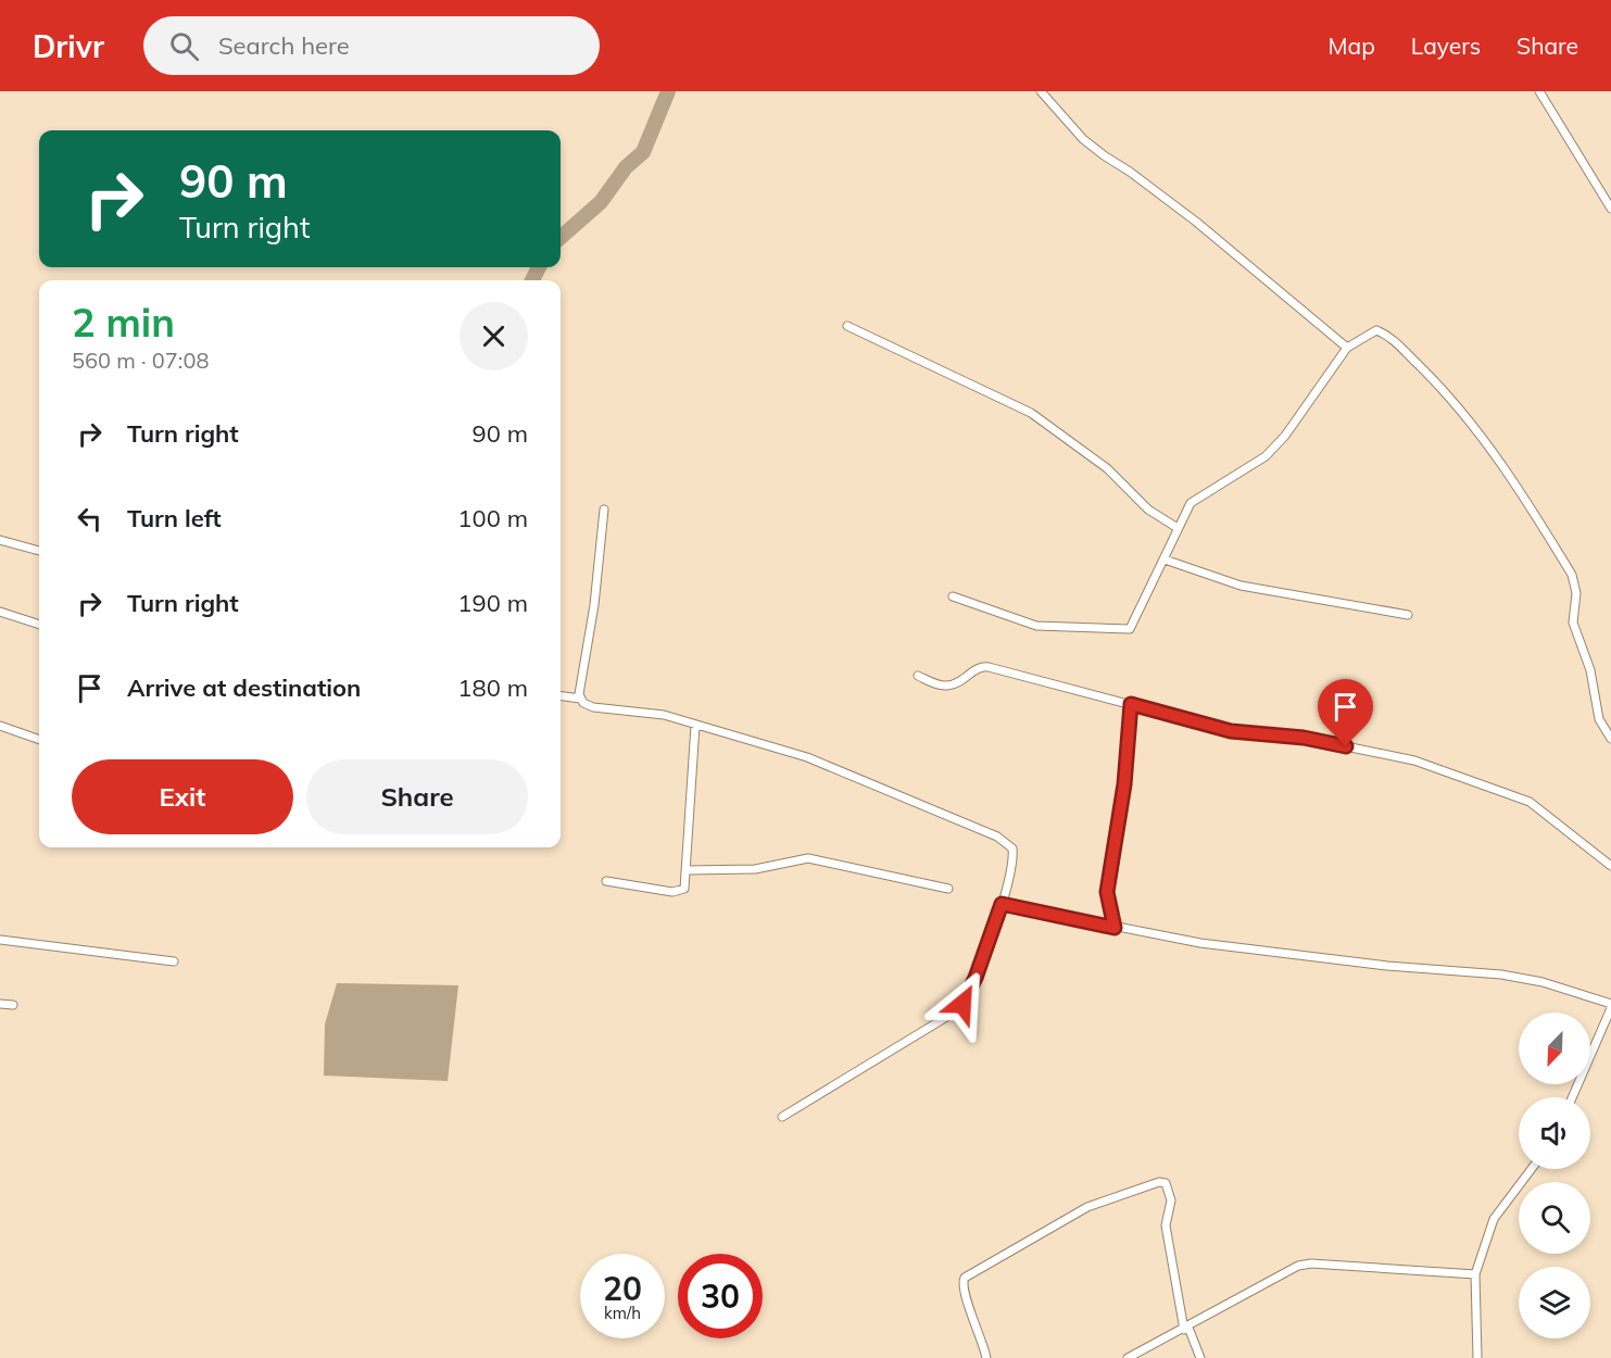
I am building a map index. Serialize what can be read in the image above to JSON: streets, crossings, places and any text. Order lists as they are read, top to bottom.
{
  "north": "bottom left",
  "page": {
    "header": "Drivr",
    "search": "Search here",
    "nav": ["Map", "Layers", "Share"],
    "turn": ["90 m", "Turn right"],
    "heading": ["2 min", "560 m · 07:08"],
    "list": [
      {
        "name": "Turn right",
        "value": "90 m"
      },
      {
        "name": "Turn left",
        "value": "100 m"
      },
      {
        "name": "Turn right",
        "value": "190 m"
      },
      {
        "name": "Arrive at destination",
        "value": "180 m"
      }
    ],
    "buttons": ["Exit", "Share"],
    "speed": "20 km/h",
    "limit": "30"
  }
}
